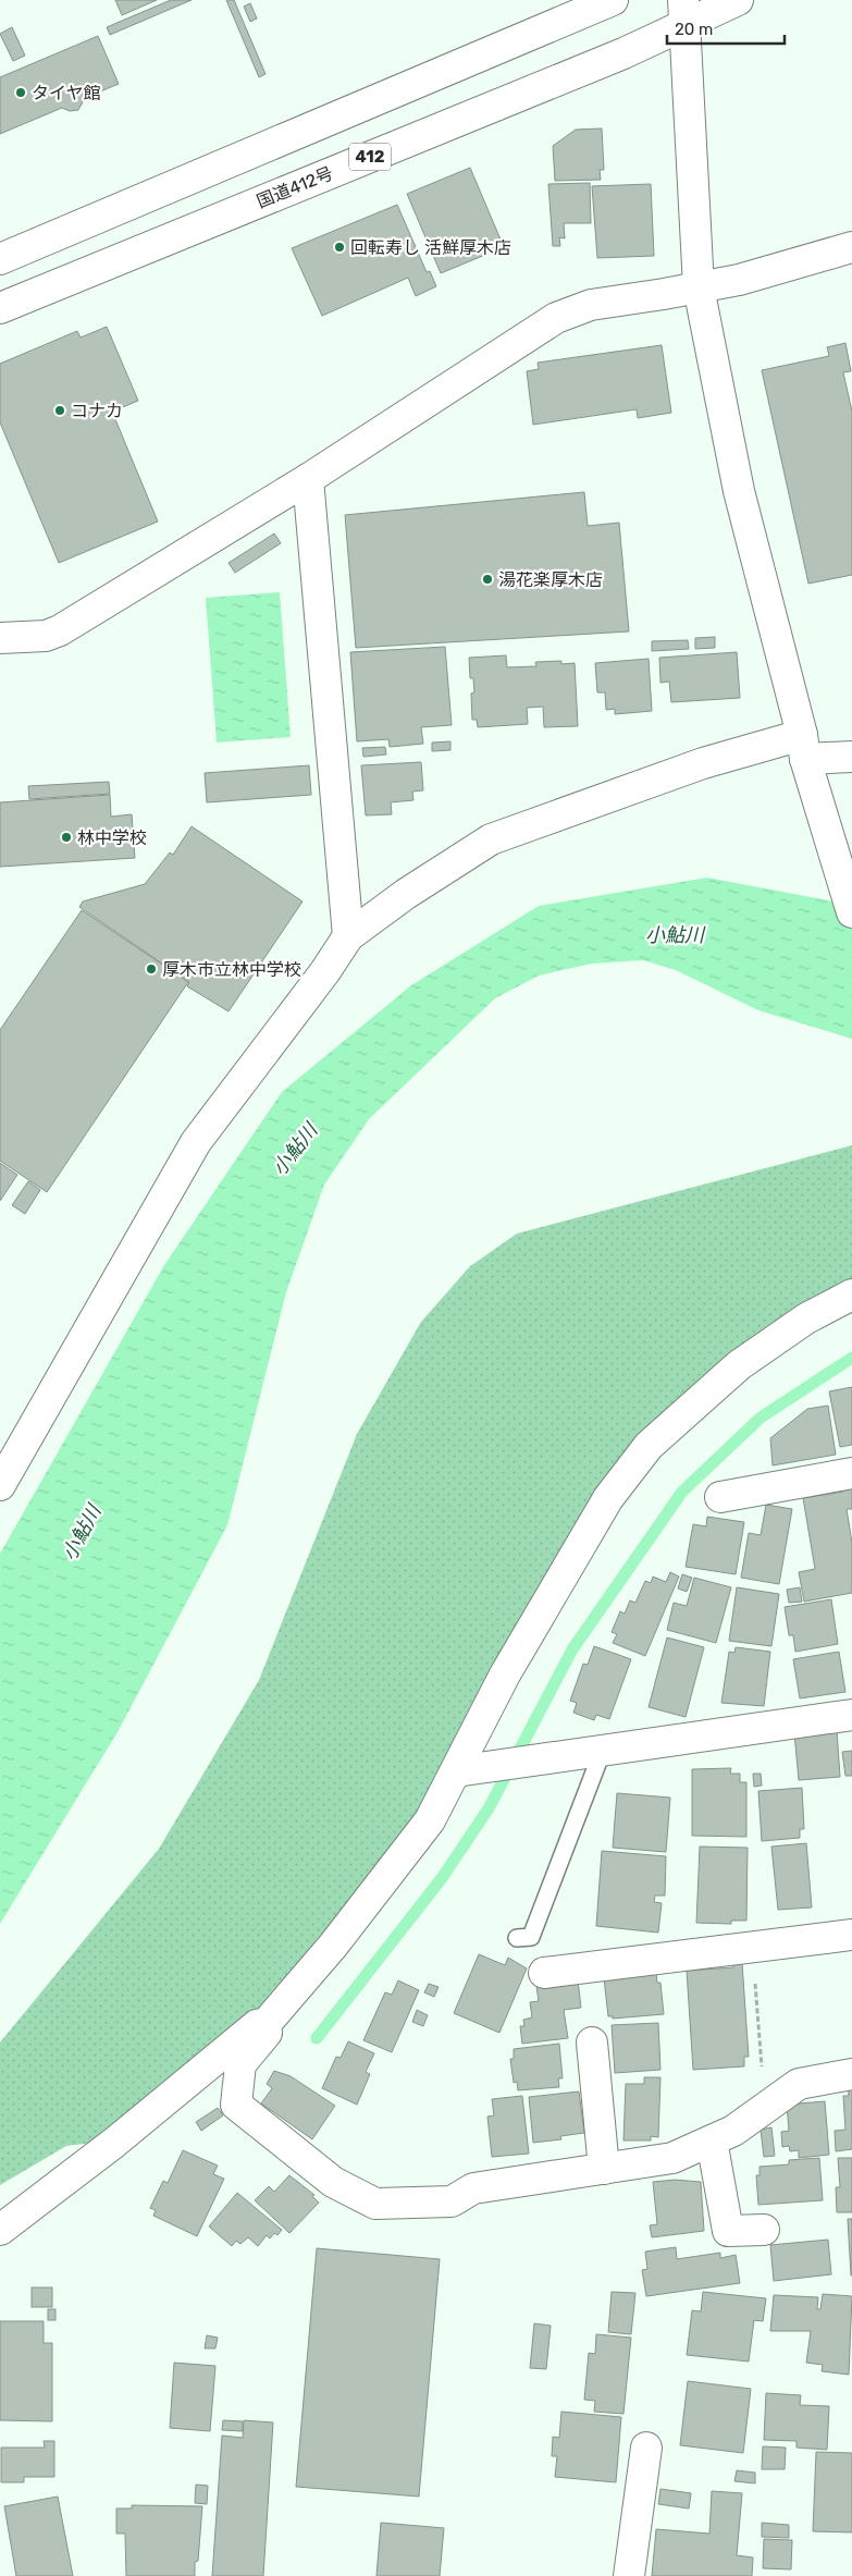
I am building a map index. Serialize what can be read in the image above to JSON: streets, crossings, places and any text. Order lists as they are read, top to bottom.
{
  "streets": {
    "main road": ["412", "国道412号"]
  },
  "water": ["小鮎川"],
  "places": [
    "タイヤ館",
    "回転寿し 活鮮厚木店",
    "コナカ",
    "湯花楽厚木店",
    "林中学校",
    "厚木市立林中学校"
  ],
  "scale_bar": "20 m"
}
